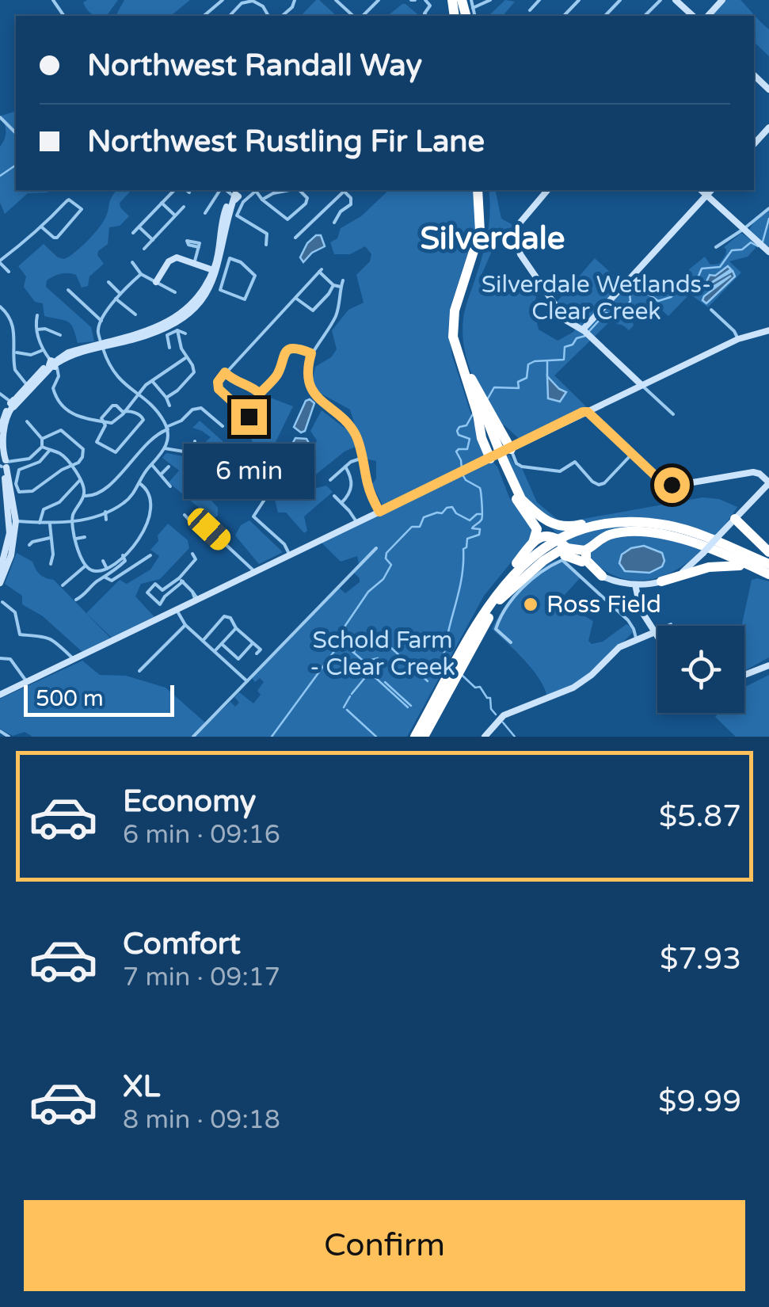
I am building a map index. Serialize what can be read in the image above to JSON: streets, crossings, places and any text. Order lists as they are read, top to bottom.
{
  "districts": ["Silverdale"],
  "parks": ["Silverdale Wetlands- Clear Creek", "Schold Farm - Clear Creek"],
  "places": ["Ross Field"],
  "scale_bar": "500 m",
  "page": {
    "banner": ["Northwest Randall Way", "Northwest Rustling Fir Lane"],
    "bubble": "6 min",
    "scale": "500 m",
    "list": [
      {
        "name": "Economy",
        "note": "6 min · 09:16",
        "value": "$5.87"
      },
      {
        "name": "Comfort",
        "note": "7 min · 09:17",
        "value": "$7.93"
      },
      {
        "name": "XL",
        "note": "8 min · 09:18",
        "value": "$9.99"
      }
    ],
    "buttons": "Confirm"
  }
}
